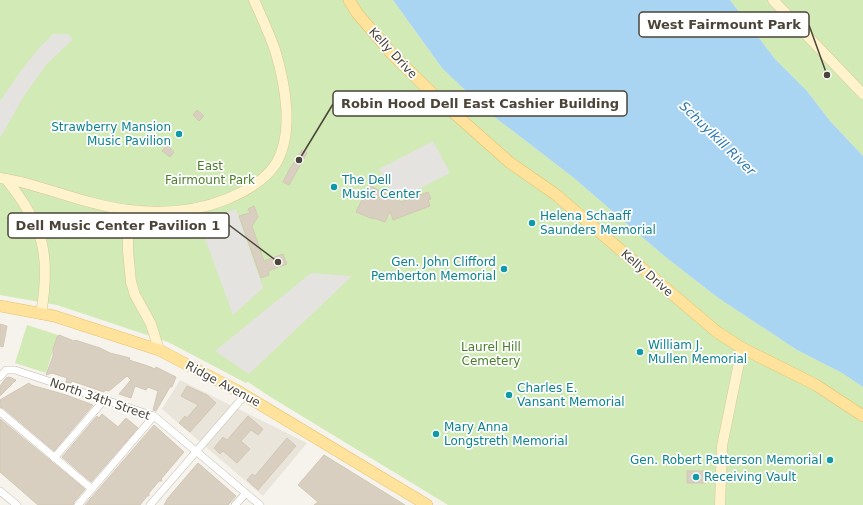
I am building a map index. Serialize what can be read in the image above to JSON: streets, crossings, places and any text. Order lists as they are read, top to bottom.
{
  "streets": {
    "main road": ["Kelly Drive", "Ridge Avenue"],
    "street": ["North 34th Street"]
  },
  "water": ["Schuylkill River"],
  "parks": ["East Fairmount Park", "Laurel Hill Cemetery"],
  "places": [
    "West Fairmount Park",
    "Strawberry Mansion Music Pavilion",
    "Robin Hood Dell East Cashier Building",
    "The Dell Music Center",
    "Helena Schaaff Saunders Memorial",
    "Dell Music Center Pavilion 1",
    "Gen. John Clifford Pemberton Memorial",
    "William J. Mullen Memorial",
    "Charles E. Vansant Memorial",
    "Mary Anna Longstreth Memorial",
    "Gen. Robert Patterson Memorial",
    "Receiving Vault"
  ]
}
